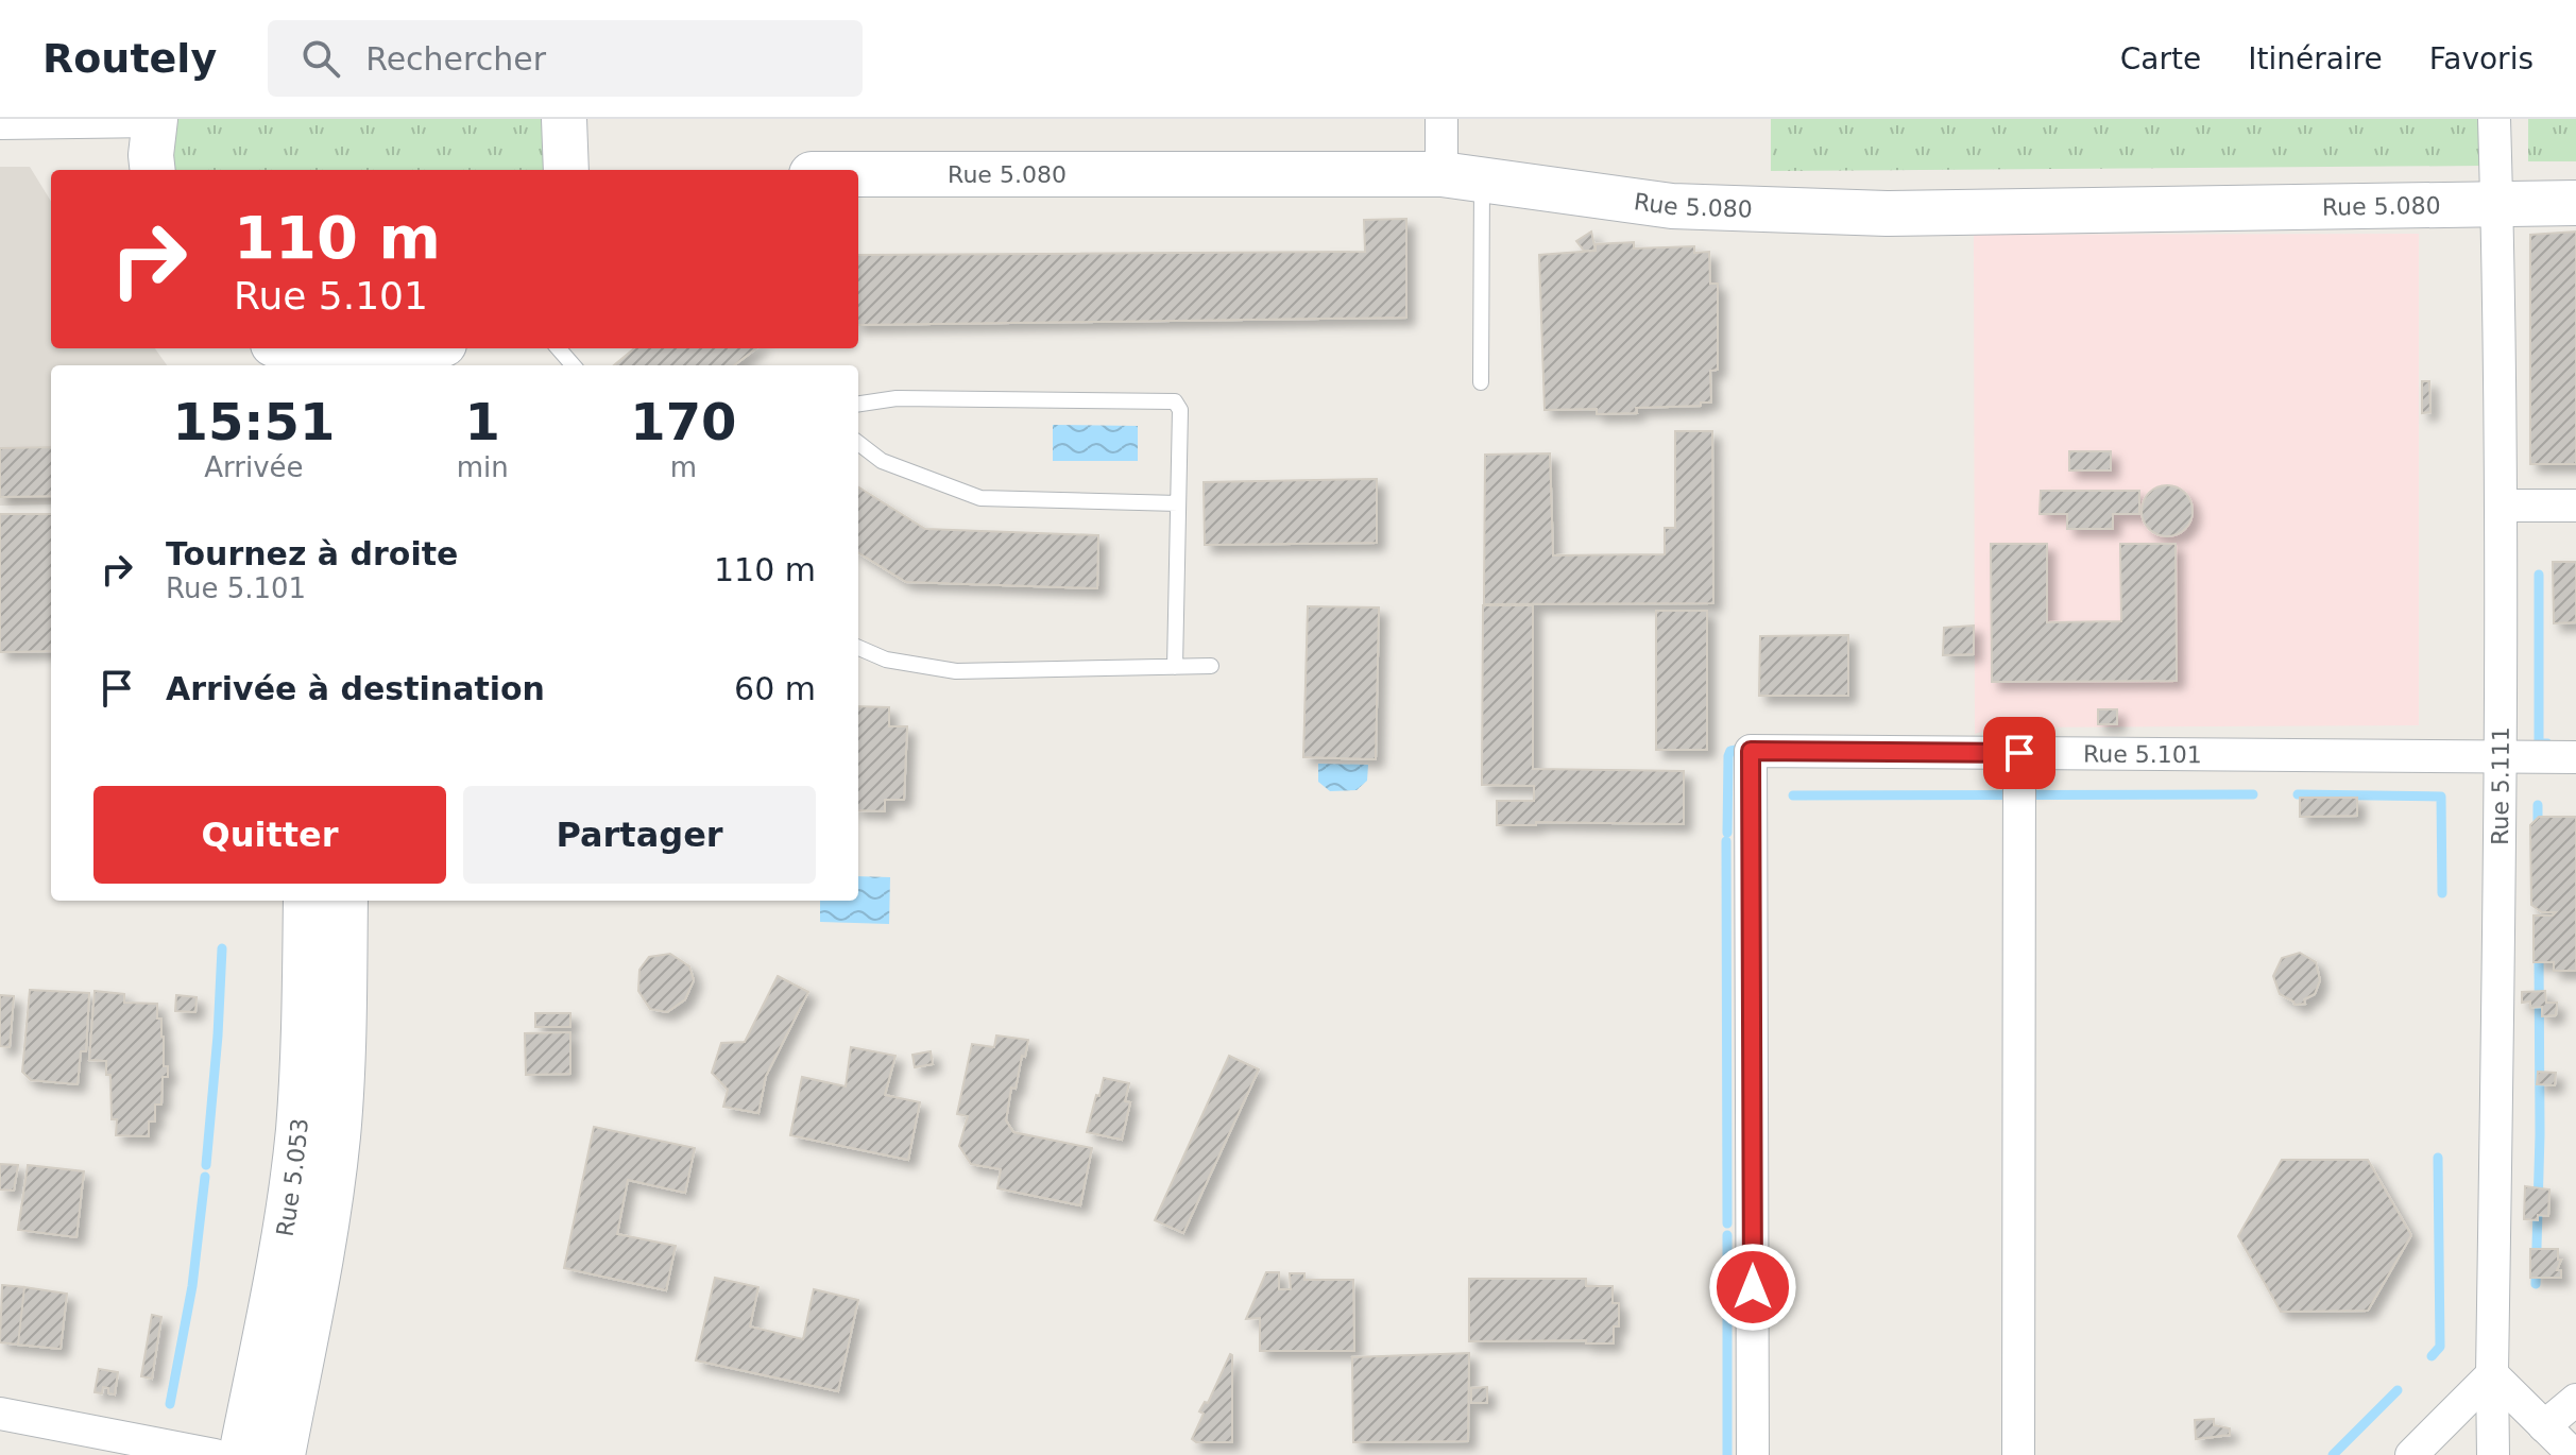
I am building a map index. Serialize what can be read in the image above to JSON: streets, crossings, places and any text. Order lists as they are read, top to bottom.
{
  "streets": {
    "main road": ["Rue 5.080", "Rue 5.053"],
    "street": ["Rue 5.101", "Rue 5.111"]
  },
  "crossings": [
    ["Rue 5.080", "Rue 5.111"],
    ["Rue 5.101", "Rue 5.111"]
  ],
  "page": {
    "header": "Routely",
    "search": "Rechercher",
    "nav": ["Carte", "Itinéraire", "Favoris"],
    "turn": ["110 m", "Rue 5.101"],
    "eta": [
      "15:51",
      "Arrivée",
      "1",
      "min",
      "170",
      "m"
    ],
    "list": [
      {
        "name": "Tournez à droite",
        "note": "Rue 5.101",
        "value": "110 m"
      },
      {
        "name": "Arrivée à destination",
        "value": "60 m"
      }
    ],
    "buttons": ["Quitter", "Partager"]
  }
}
